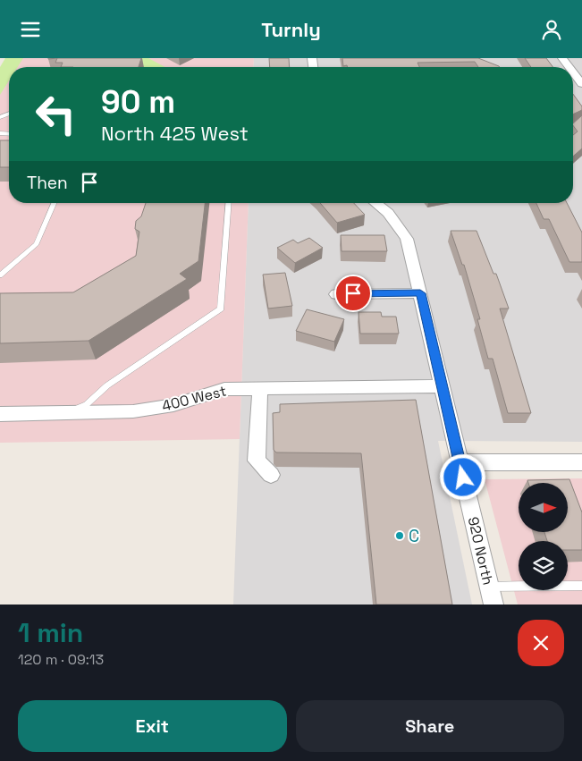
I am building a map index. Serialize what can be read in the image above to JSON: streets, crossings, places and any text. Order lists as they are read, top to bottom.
{
  "streets": {
    "street": ["400 West", "920 North"]
  },
  "crossings": [
    ["400 West", "920 North"]
  ],
  "places": ["C"],
  "north": "right",
  "page": {
    "header": "Turnly",
    "turn": ["90 m", "North 425 West"],
    "then": "Then",
    "heading": ["1 min", "120 m · 09:13"],
    "buttons": ["Exit", "Share"]
  }
}
